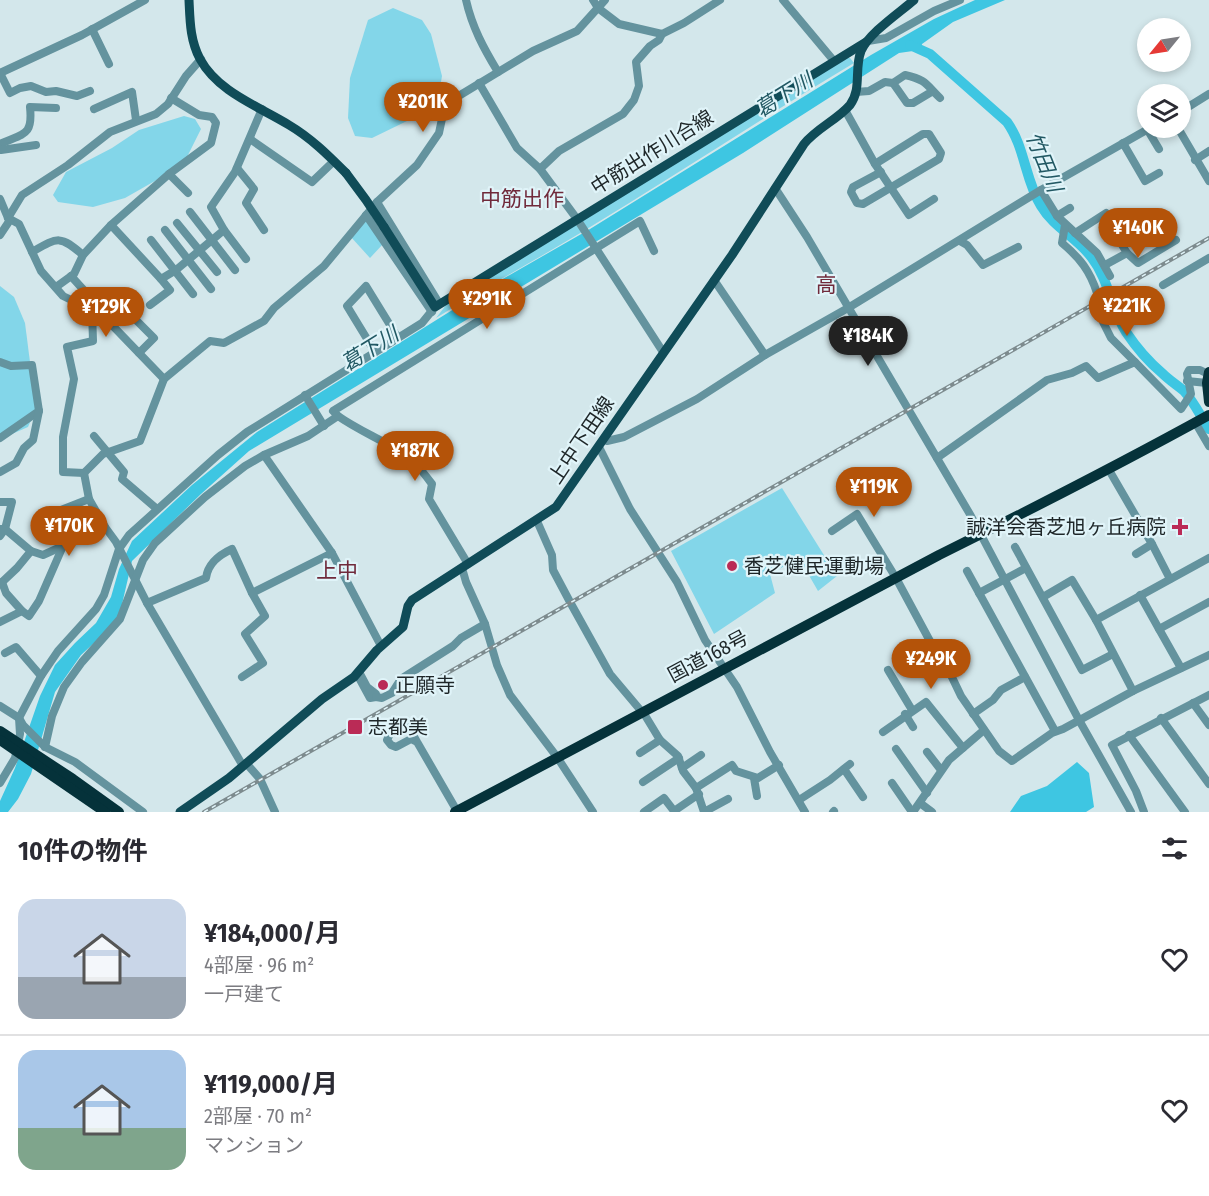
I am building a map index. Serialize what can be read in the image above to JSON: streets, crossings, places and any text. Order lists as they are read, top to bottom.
{
  "streets": {
    "highway": ["国道168号"],
    "main road": ["中筋出作川合線", "上中下田線"]
  },
  "crossings": [
    ["中筋出作川合線", "上中下田線"]
  ],
  "districts": ["中筋出作", "高", "上中"],
  "water": ["葛下川", "竹田川"],
  "places": {
    "health": ["誠洋会香芝旭ヶ丘病院"],
    "other": ["香芝健民運動場", "正願寺"],
    "transit": ["志都美"]
  },
  "north": "bottom left",
  "page": {
    "price": [
      "¥201K",
      "¥140K",
      "¥291K",
      "¥221K",
      "¥129K",
      "¥184K",
      "¥187K",
      "¥119K",
      "¥170K",
      "¥249K"
    ],
    "heading": "10件の物件",
    "list": [
      {
        "name": "¥184,000/月",
        "note": "4部屋 · 96 m² · 一戸建て"
      },
      {
        "name": "¥119,000/月",
        "note": "2部屋 · 70 m² · マンション"
      }
    ]
  }
}
